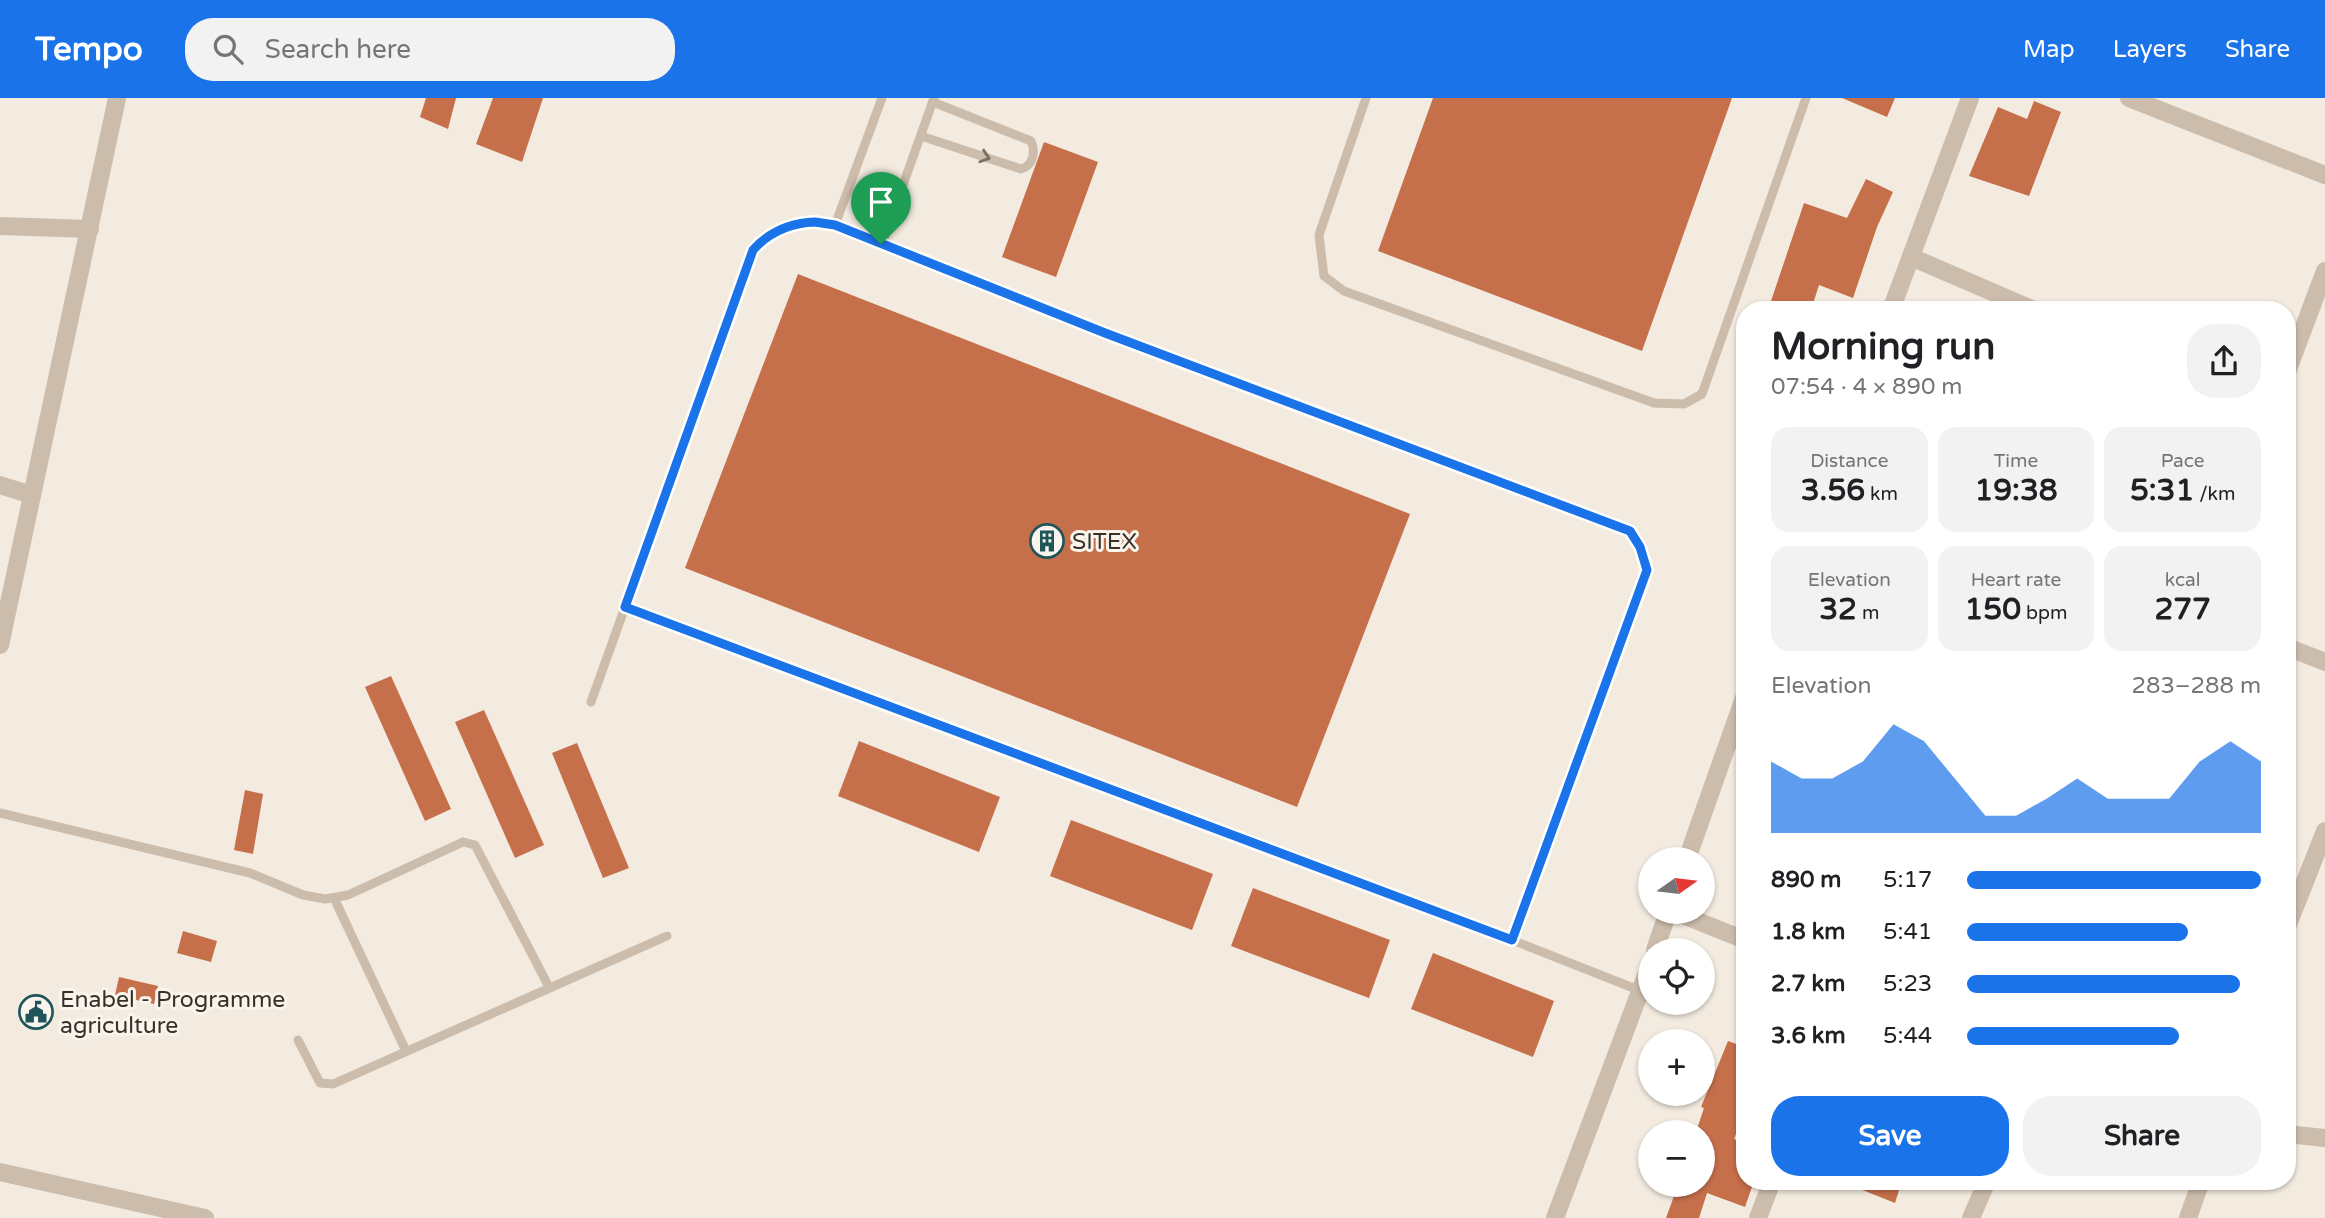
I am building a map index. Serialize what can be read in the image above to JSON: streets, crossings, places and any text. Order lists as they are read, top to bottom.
{
  "places": {
    "building": ["SITEX"],
    "public building": ["Enabel - Programme agriculture"]
  },
  "north": "right",
  "page": {
    "header": "Tempo",
    "search": "Search here",
    "nav": ["Map", "Layers", "Share"],
    "heading": ["Morning run", "07:54 · 4 × 890 m"],
    "stats": [
      ["Distance", "3.56 km"],
      ["Time", "19:38"],
      ["Pace", "5:31 /km"],
      ["Elevation", "32 m"],
      ["Heart rate", "150 bpm"],
      ["kcal", "277"]
    ],
    "chart": ["Elevation", "283–288 m"],
    "map_buttons": ["+", "−"],
    "list": [
      {
        "name": "890 m",
        "note": "5:17"
      },
      {
        "name": "1.8 km",
        "note": "5:41"
      },
      {
        "name": "2.7 km",
        "note": "5:23"
      },
      {
        "name": "3.6 km",
        "note": "5:44"
      }
    ],
    "buttons": ["Save", "Share"]
  }
}
